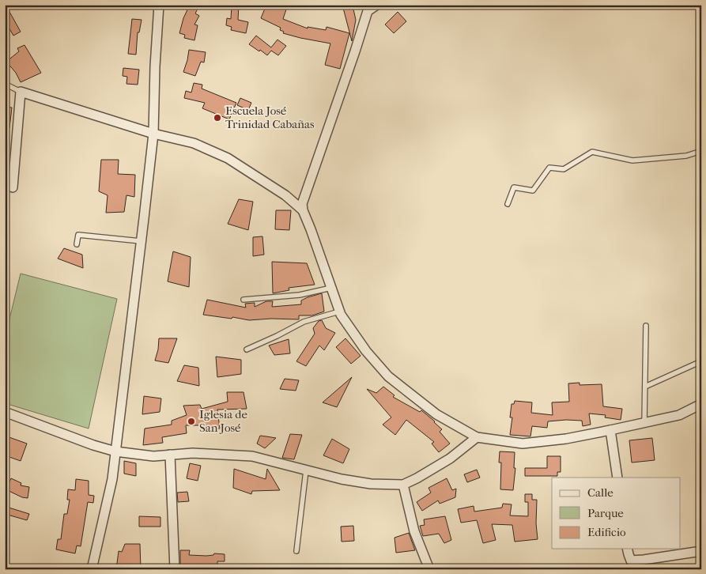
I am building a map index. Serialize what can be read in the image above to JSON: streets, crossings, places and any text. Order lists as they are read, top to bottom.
{
  "places": ["Escuela José Trinidad Cabañas", "Iglesia de San José"],
  "legend": ["Calle", "Parque", "Edificio"]
}
